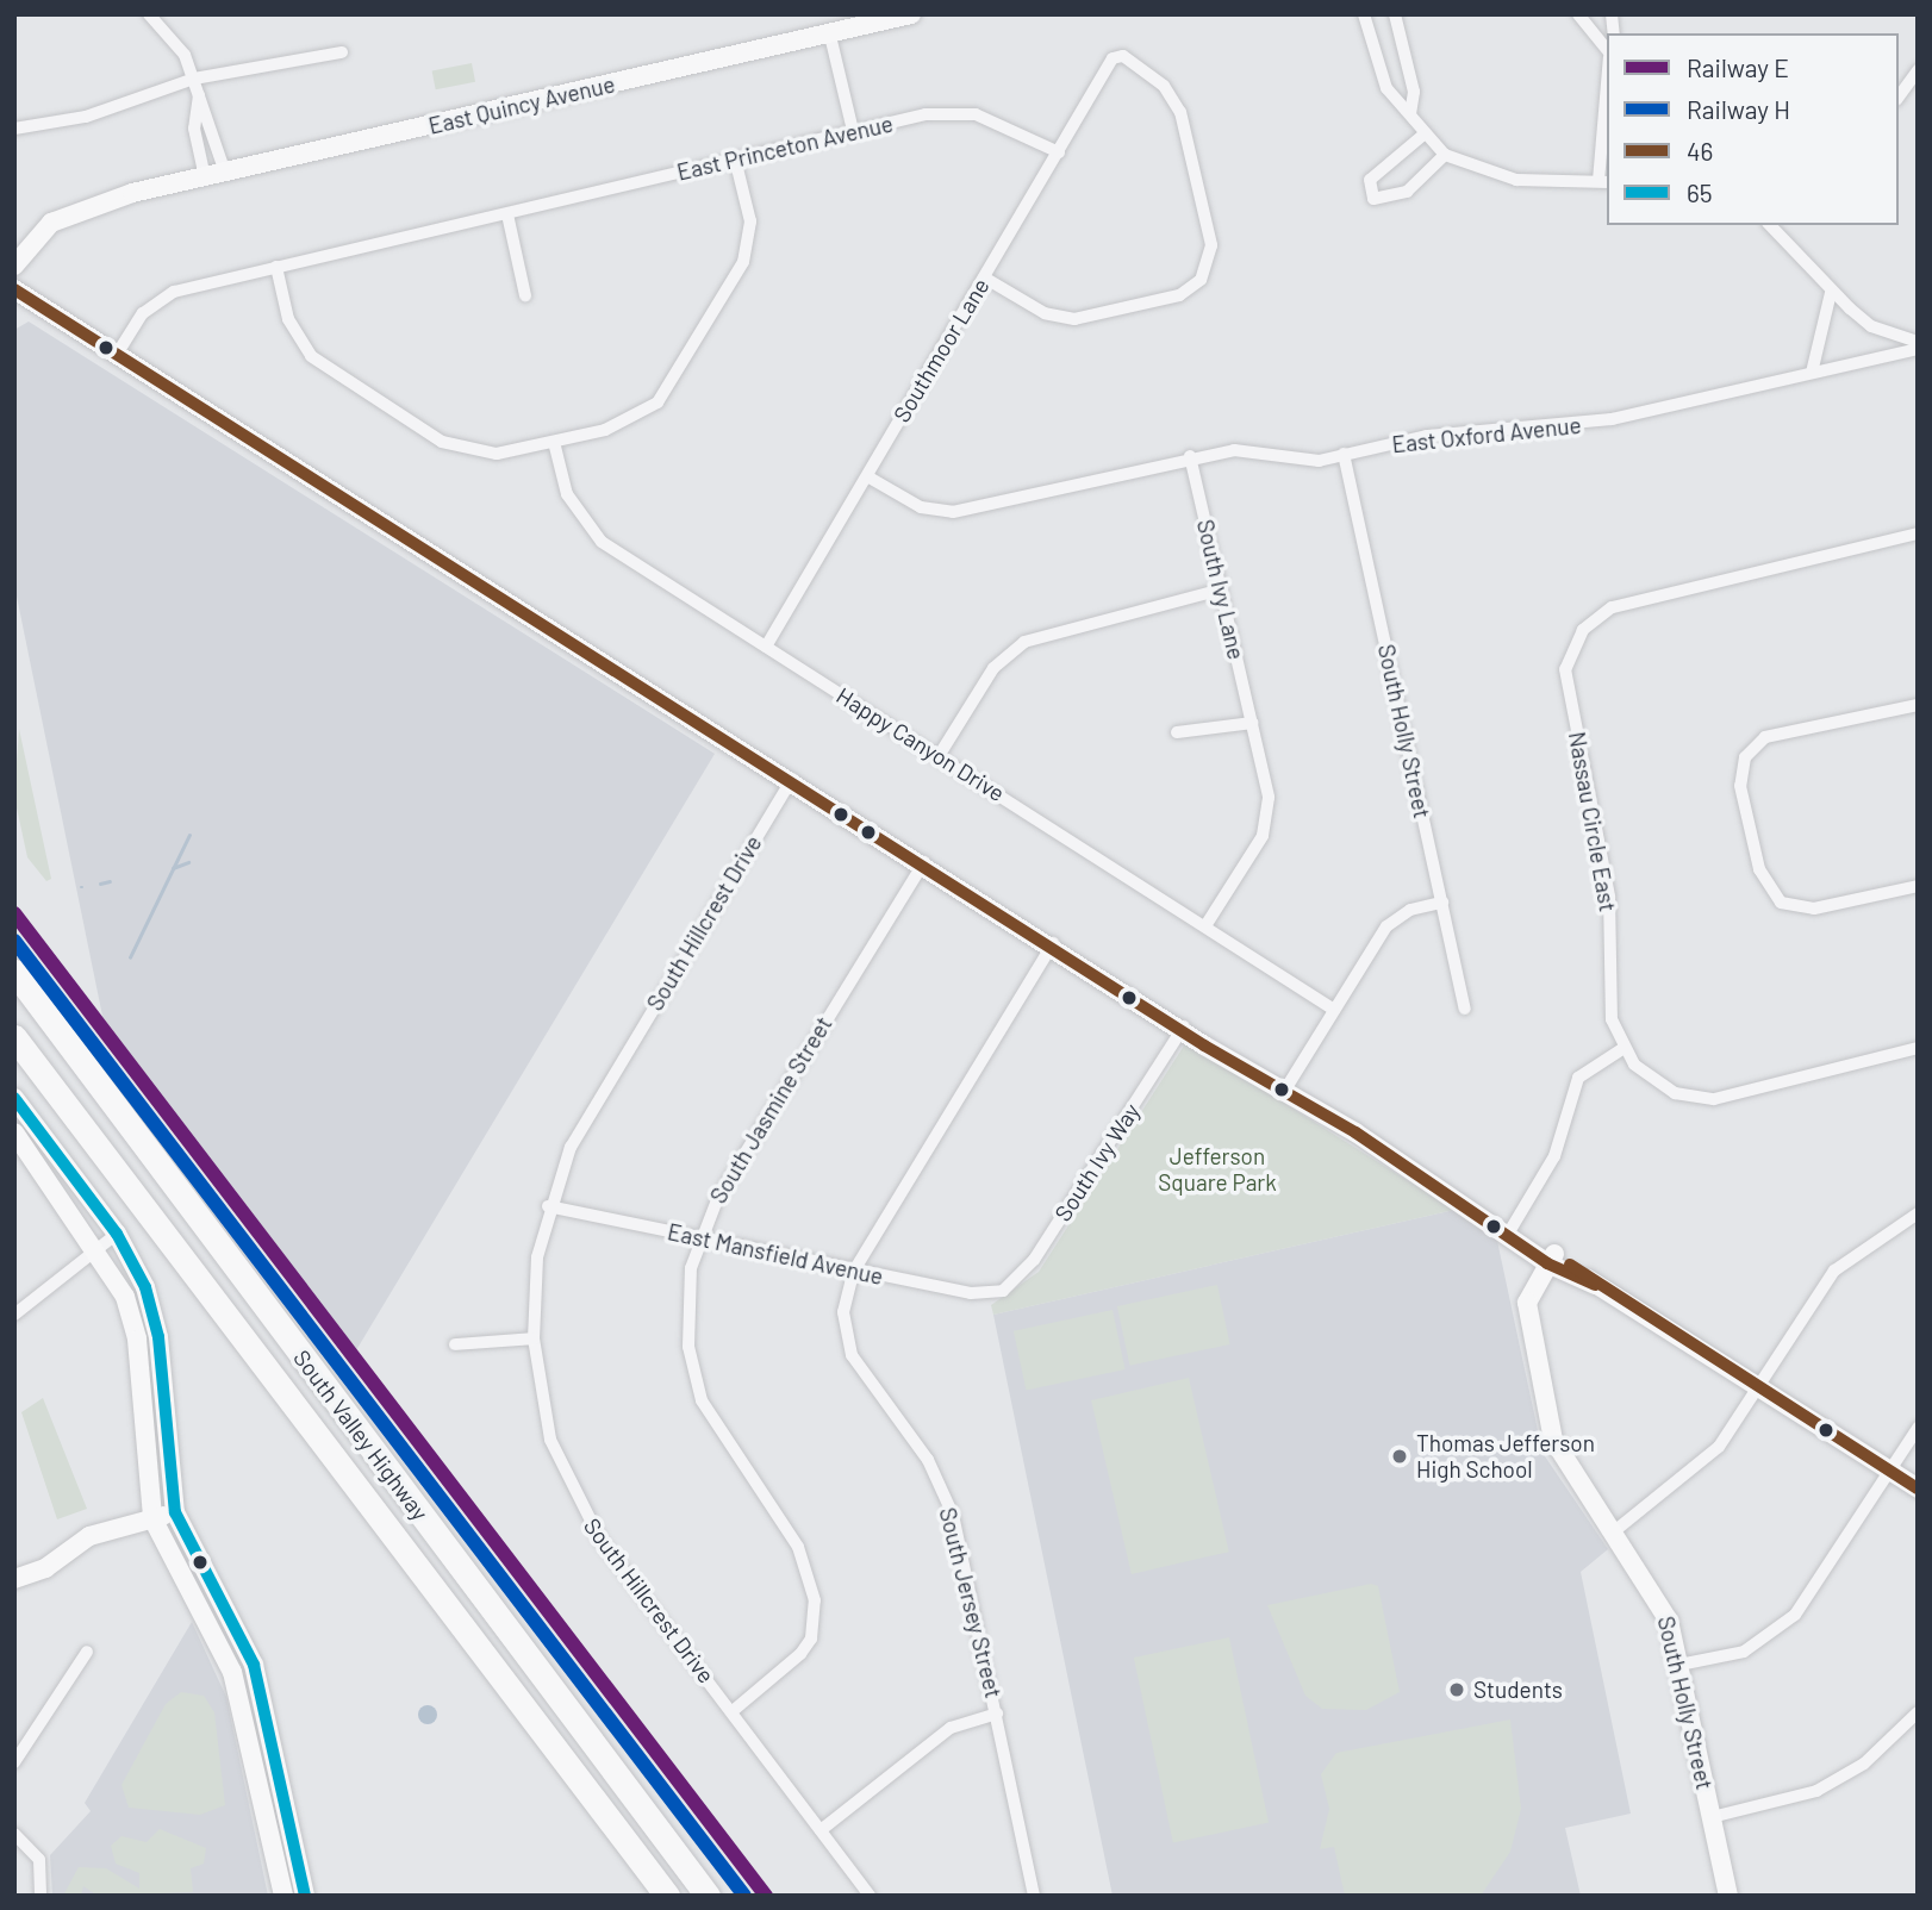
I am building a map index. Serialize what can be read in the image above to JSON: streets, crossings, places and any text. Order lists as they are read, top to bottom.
{
  "streets": {
    "highway": ["South Valley Highway"],
    "street": [
      "East Quincy Avenue",
      "East Princeton Avenue",
      "Southmoor Lane",
      "East Oxford Avenue",
      "South Ivy Lane",
      "South Holly Street",
      "Happy Canyon Drive",
      "Nassau Circle East",
      "South Hillcrest Drive",
      "South Jasmine Street",
      "South Ivy Way",
      "East Mansfield Avenue",
      "South Jersey Street"
    ]
  },
  "crossings": [
    ["East Princeton Avenue", "Southmoor Lane"],
    ["Southmoor Lane", "East Oxford Avenue"],
    ["Southmoor Lane", "Happy Canyon Drive"],
    ["East Oxford Avenue", "South Ivy Lane"],
    ["East Oxford Avenue", "South Holly Street"],
    ["South Ivy Lane", "Happy Canyon Drive"],
    ["South Hillcrest Drive", "South Jasmine Street"],
    ["South Hillcrest Drive", "East Mansfield Avenue"],
    ["South Jasmine Street", "East Mansfield Avenue"],
    ["South Ivy Way", "East Mansfield Avenue"],
    ["East Mansfield Avenue", "South Jersey Street"]
  ],
  "parks": ["Jefferson Square Park"],
  "places": ["Thomas Jefferson High School", "Students"],
  "lines": [
    "transit line 46",
    "rail line E",
    "rail line H",
    "transit line 65"
  ],
  "legend": [
    "Railway E",
    "Railway H",
    "46",
    "65"
  ]
}
